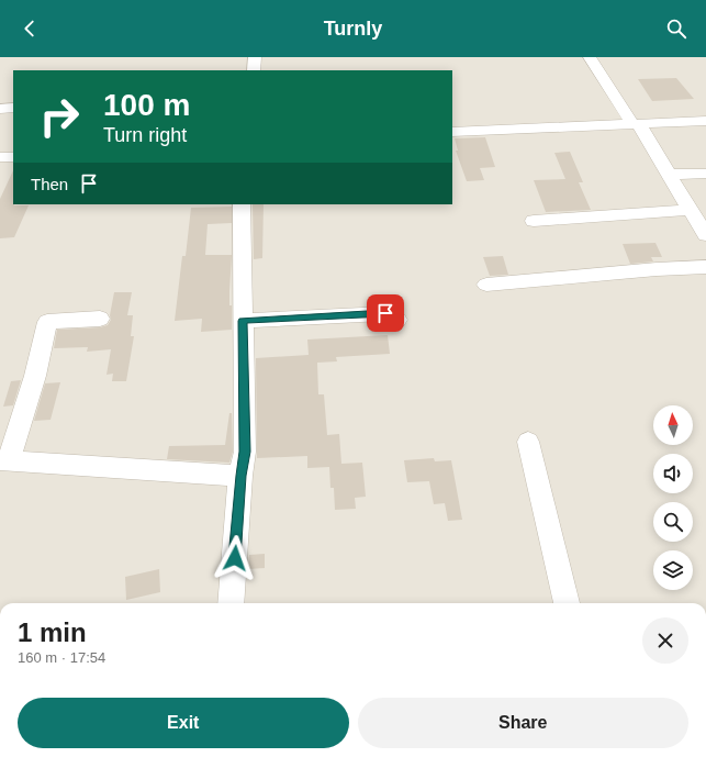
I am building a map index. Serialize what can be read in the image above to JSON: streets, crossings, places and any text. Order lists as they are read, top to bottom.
{
  "north": "top",
  "page": {
    "header": "Turnly",
    "turn": ["100 m", "Turn right"],
    "then": "Then",
    "heading": ["1 min", "160 m · 17:54"],
    "buttons": ["Exit", "Share"]
  }
}
